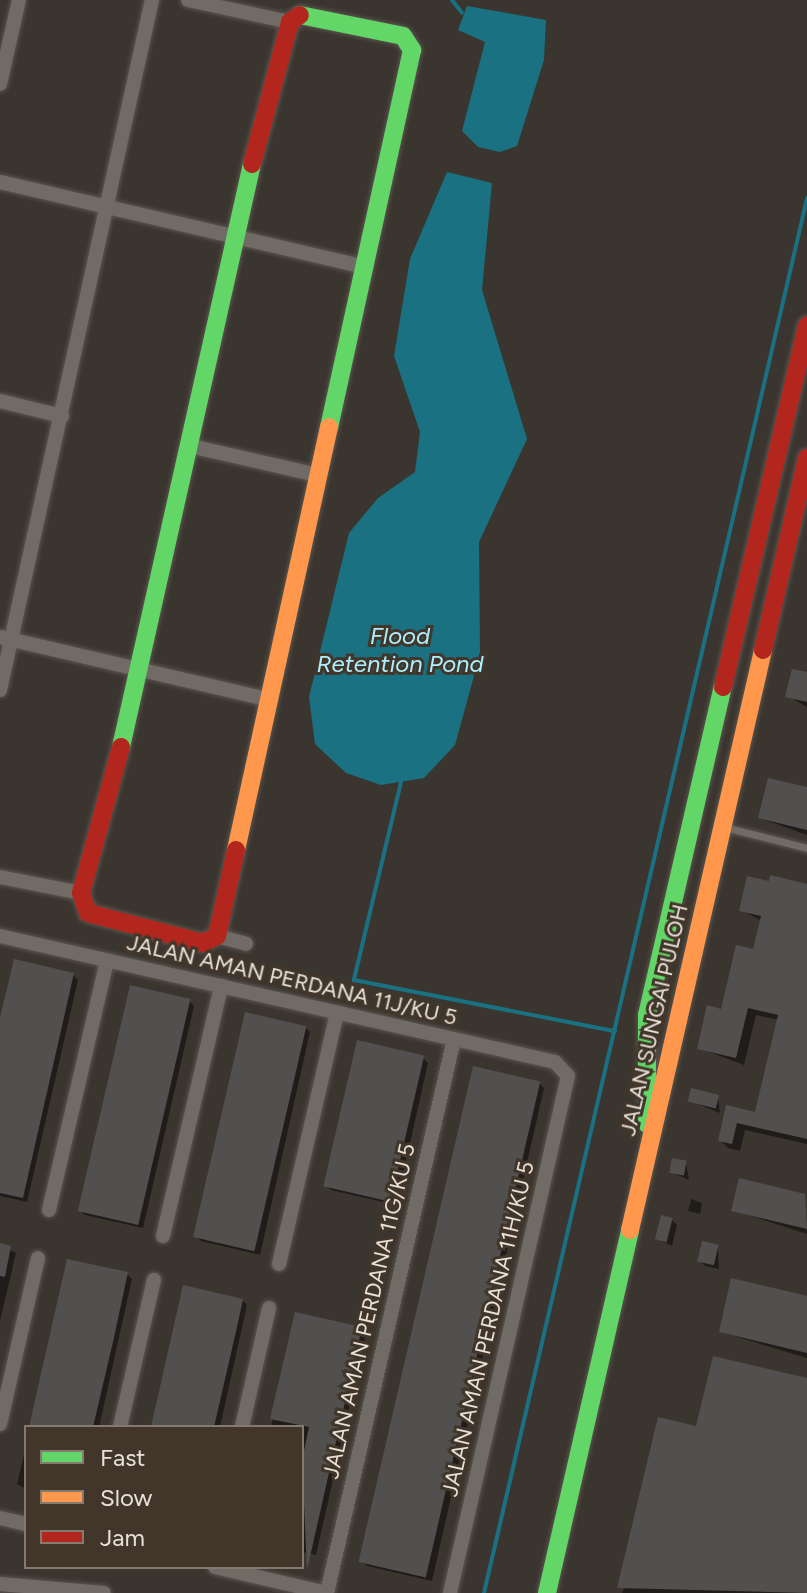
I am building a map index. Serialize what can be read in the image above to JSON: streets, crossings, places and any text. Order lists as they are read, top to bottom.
{
  "streets": {
    "street": [
      "JALAN AMAN PERDANA 11J/KU 5",
      "JALAN SUNGAI PULOH",
      "JALAN AMAN PERDANA 11G/KU 5",
      "JALAN AMAN PERDANA 11H/KU 5"
    ]
  },
  "crossings": [
    ["JALAN AMAN PERDANA 11J/KU 5", "JALAN AMAN PERDANA 11G/KU 5"],
    ["JALAN AMAN PERDANA 11J/KU 5", "JALAN AMAN PERDANA 11H/KU 5"]
  ],
  "water": ["Flood Retention Pond"],
  "legend": ["Fast", "Slow", "Jam"]
}
